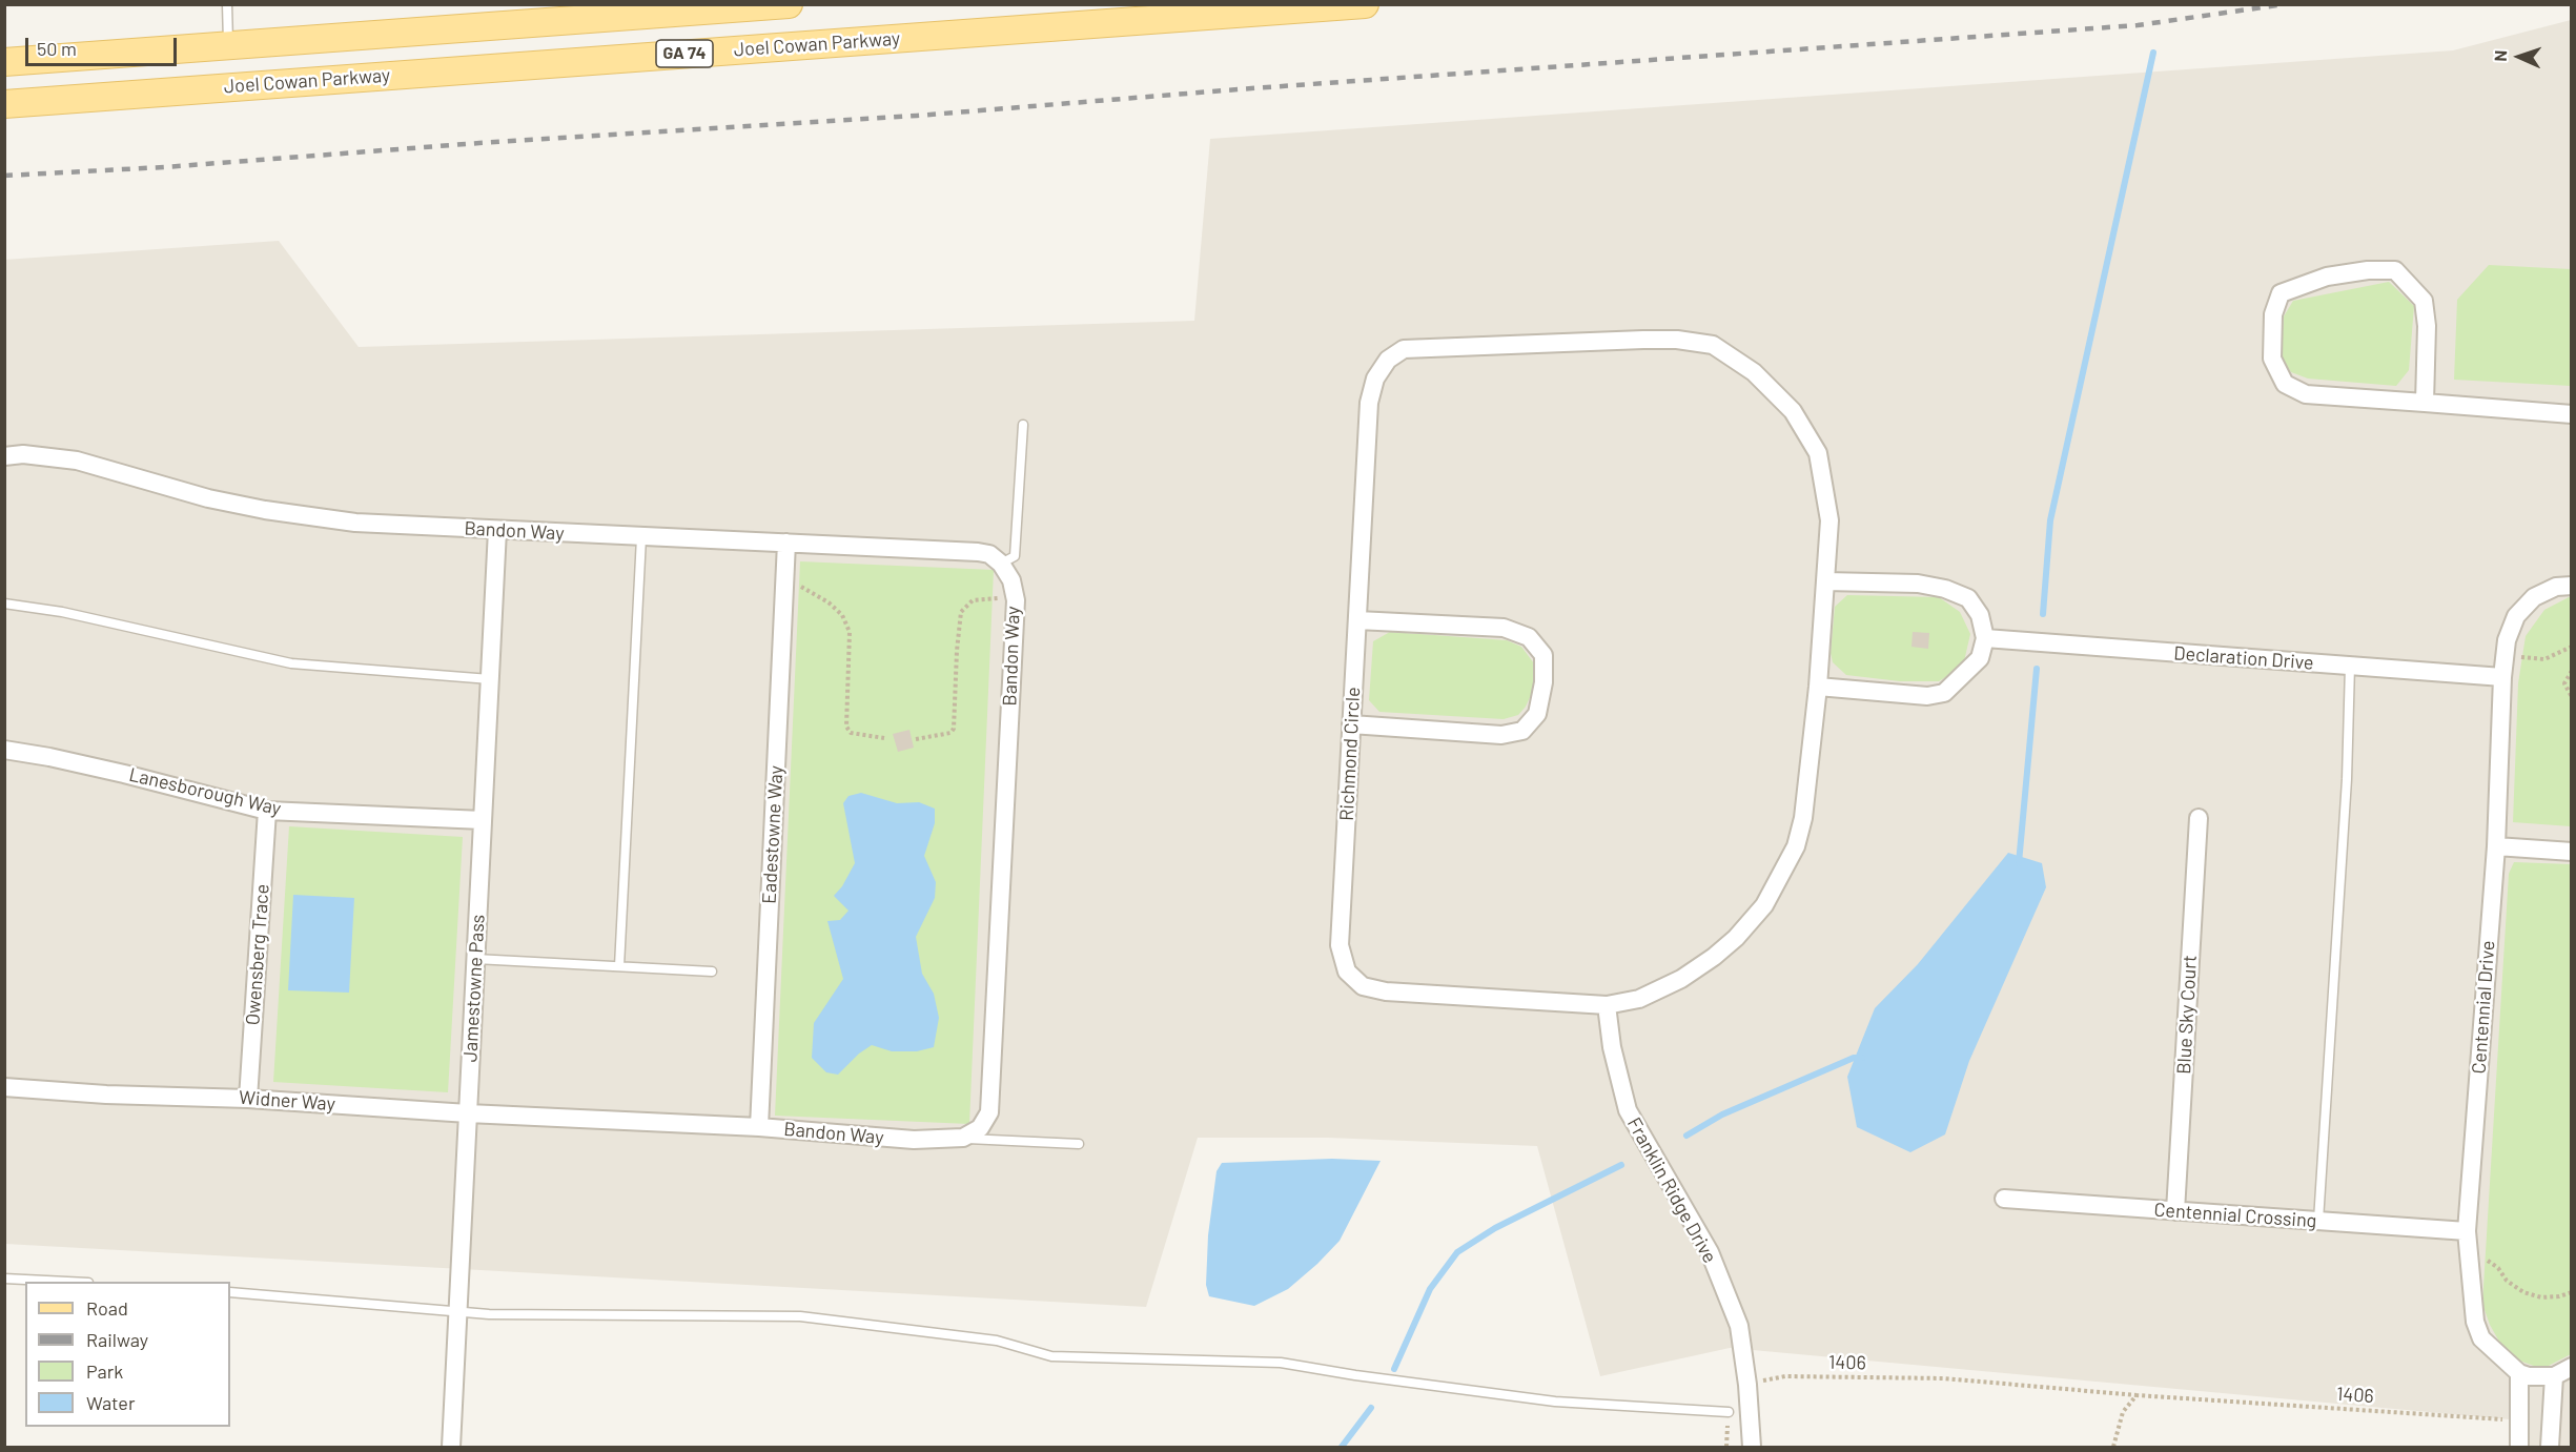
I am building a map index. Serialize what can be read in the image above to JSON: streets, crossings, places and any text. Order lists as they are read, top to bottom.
{
  "streets": {
    "main road": ["Joel Cowan Parkway", "GA 74"],
    "street": [
      "Bandon Way",
      "Declaration Drive",
      "Richmond Circle",
      "Lanesborough Way",
      "Eadestowne Way",
      "Owensberg Trace",
      "Jamestowne Pass",
      "Centennial Drive",
      "Blue Sky Court",
      "Widner Way",
      "Franklin Ridge Drive",
      "Centennial Crossing"
    ],
    "path": ["1406"]
  },
  "crossings": [
    ["Bandon Way", "Eadestowne Way"],
    ["Bandon Way", "Jamestowne Pass"],
    ["Bandon Way", "Widner Way"],
    ["Declaration Drive", "Centennial Drive"],
    ["Richmond Circle", "Franklin Ridge Drive"],
    ["Lanesborough Way", "Owensberg Trace"],
    ["Lanesborough Way", "Jamestowne Pass"],
    ["Owensberg Trace", "Widner Way"],
    ["Jamestowne Pass", "Widner Way"],
    ["Centennial Drive", "Centennial Crossing"],
    ["Blue Sky Court", "Centennial Crossing"],
    ["Franklin Ridge Drive", "1406"]
  ],
  "legend": [
    "Road",
    "Railway",
    "Park",
    "Water"
  ],
  "scale_bar": "50 m",
  "north": "left"
}
